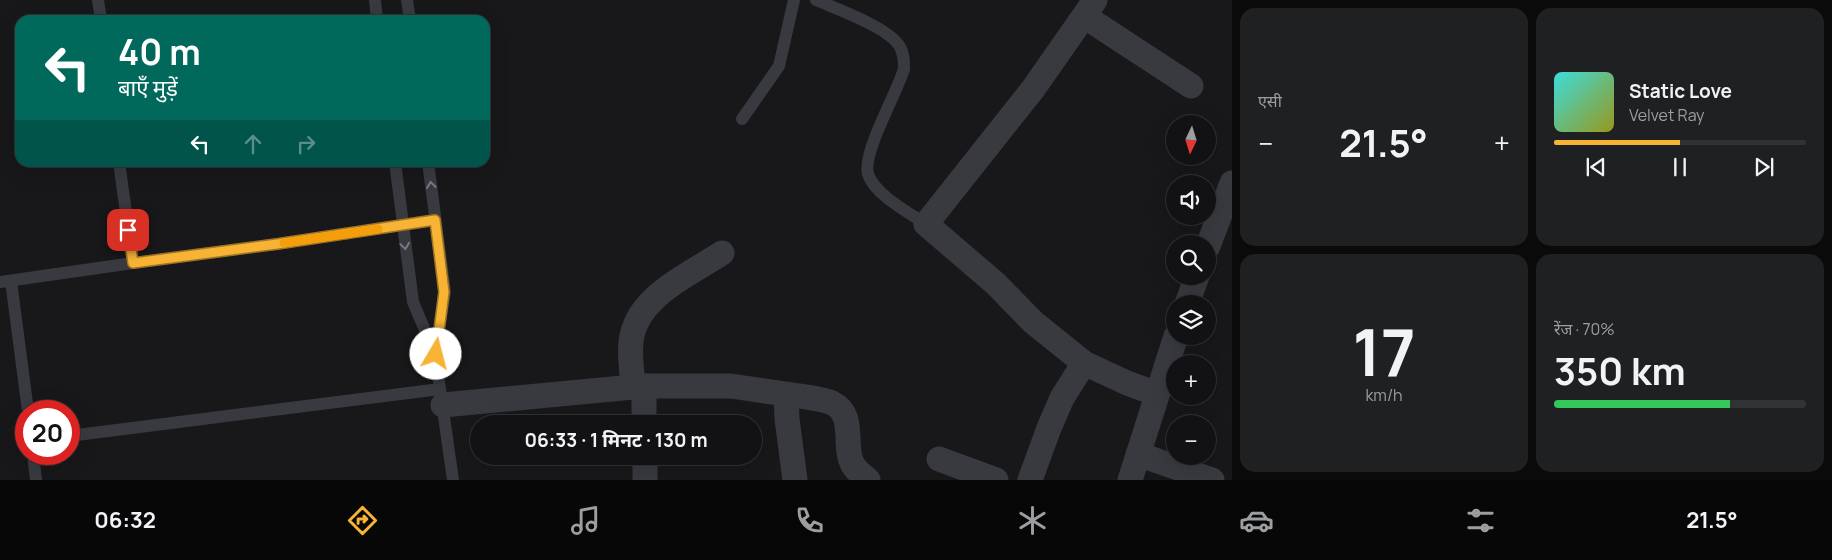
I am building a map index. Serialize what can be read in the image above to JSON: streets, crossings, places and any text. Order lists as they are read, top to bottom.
{
  "north": "bottom",
  "page": {
    "tile": [
      "एसी",
      ["17", "km/h"],
      ["रेंज · 70%", "350 km"]
    ],
    "turn": ["40 m", "बाएँ मुड़ें"],
    "song": ["Static Love", "Velvet Ray"],
    "map_buttons": ["+", "−"],
    "heat": ["−", "21.5°", "+"],
    "limit": "20",
    "trip": "06:33 · 1 मिनट · 130 m",
    "tabs": ["06:32", "21.5°"]
  }
}
